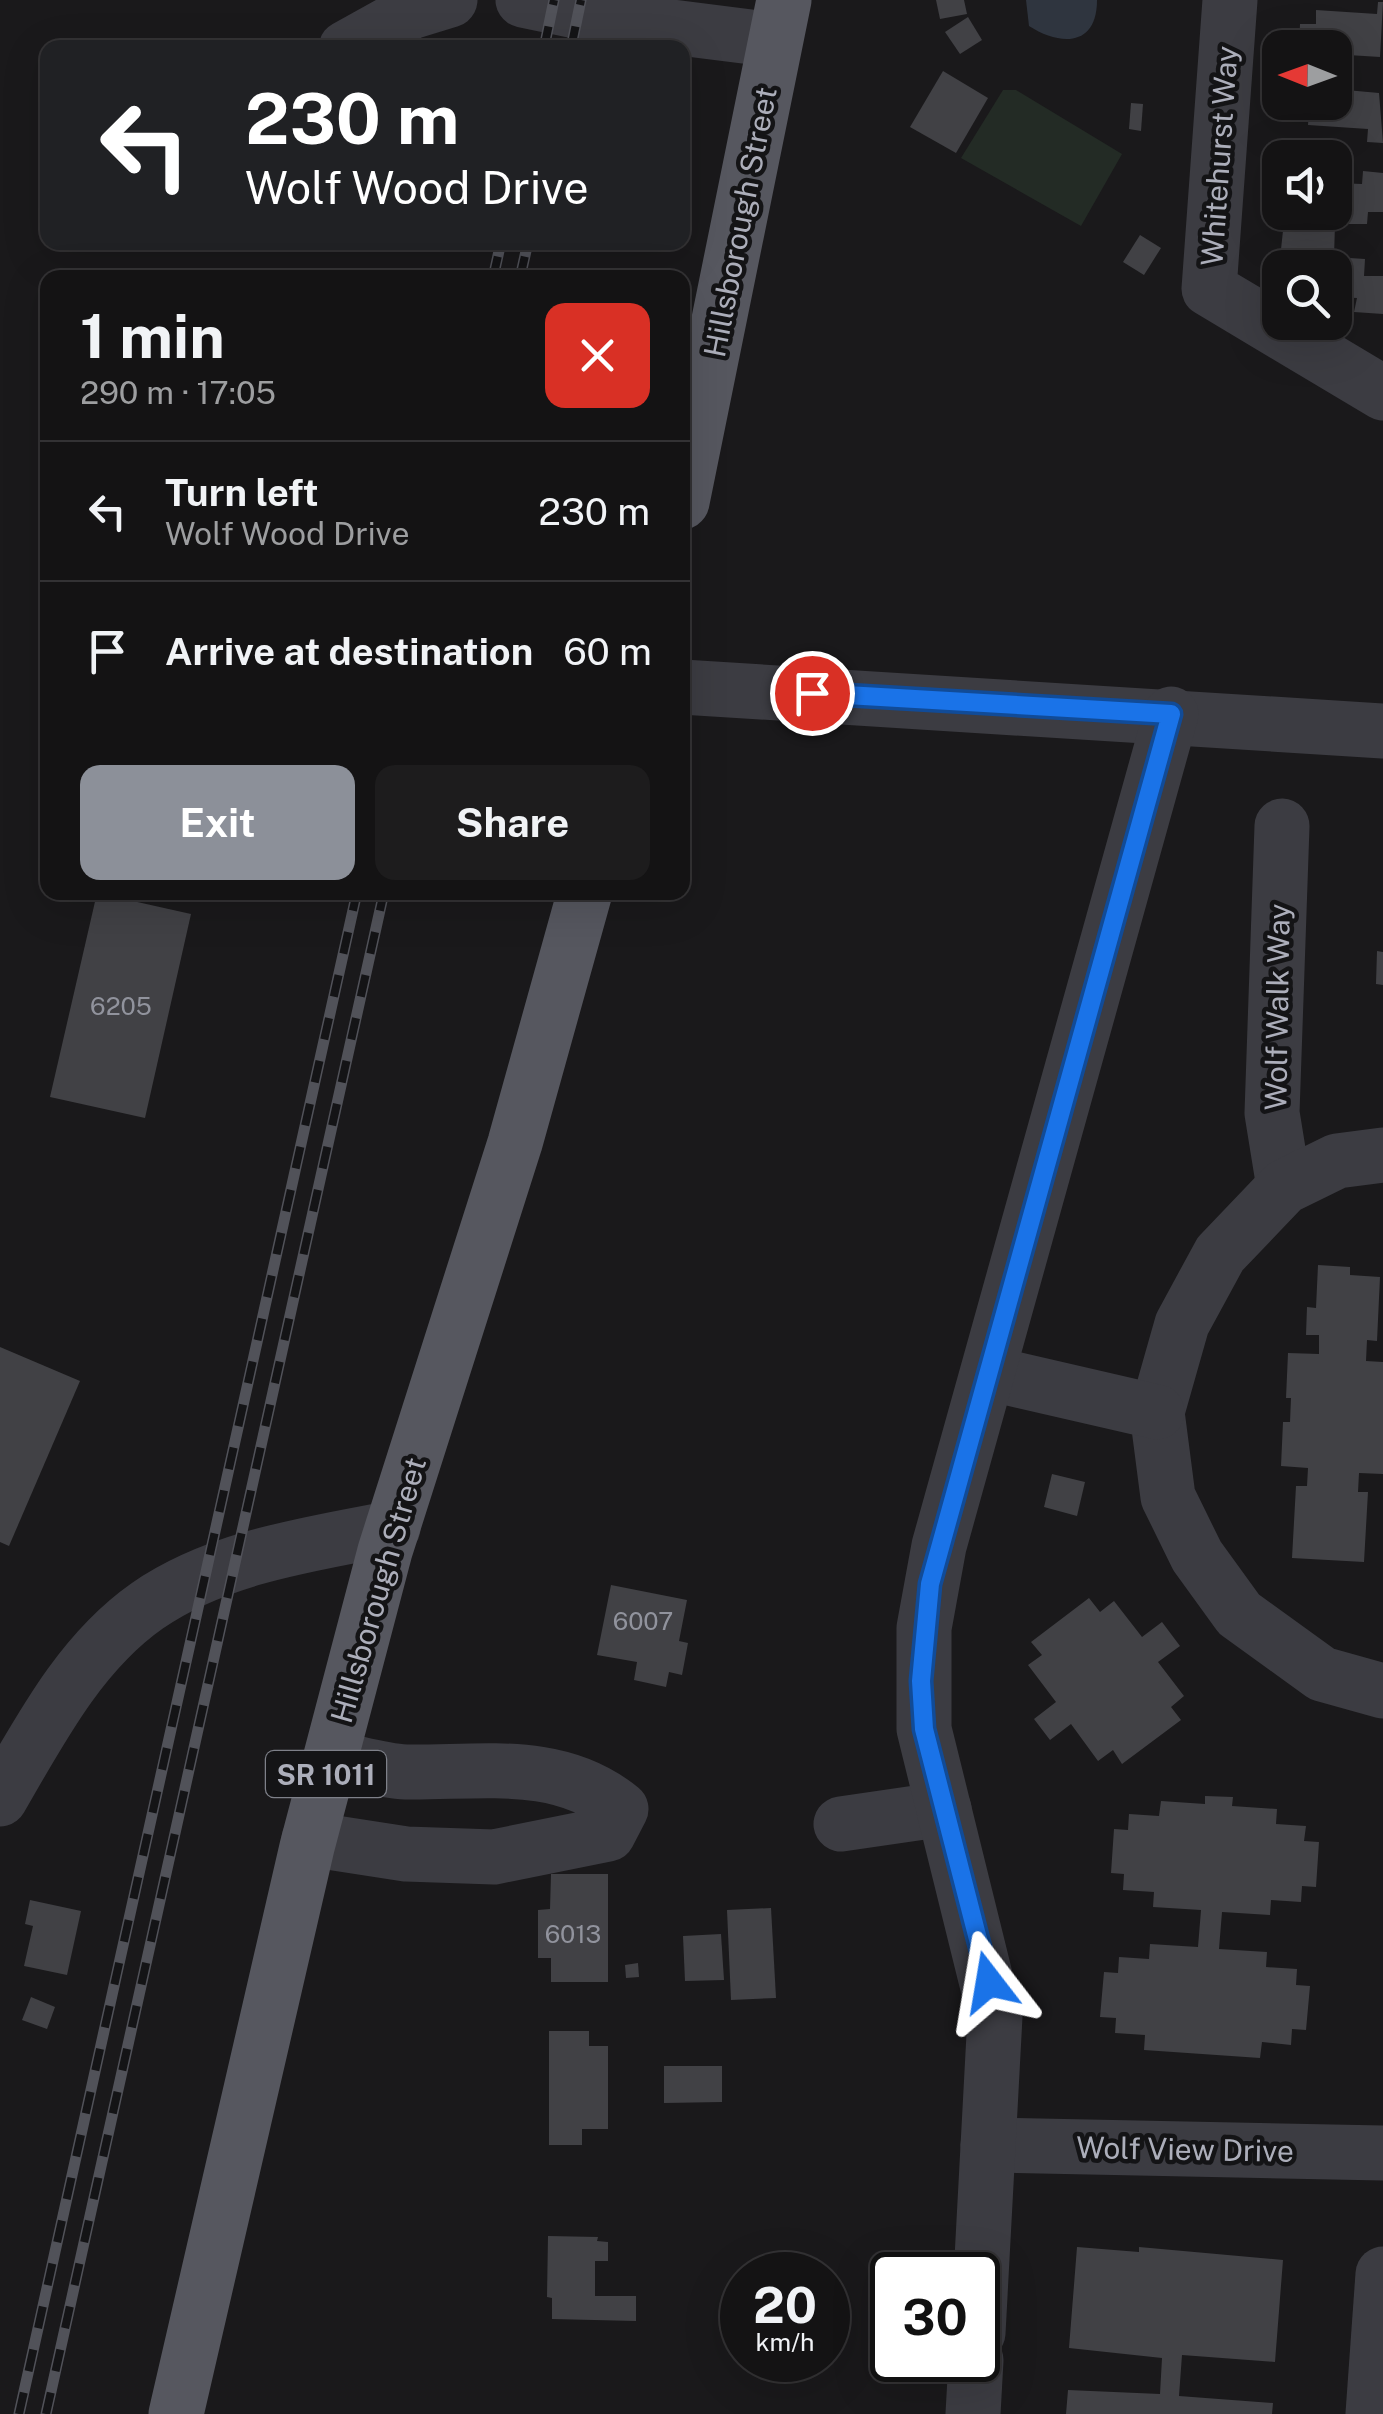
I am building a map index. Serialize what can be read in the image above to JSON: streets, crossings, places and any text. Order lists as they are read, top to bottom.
{
  "streets": {
    "main road": ["Hillsborough Street", "SR 1011"],
    "street": ["Whitehurst Way", "Wolf Walk Way", "Wolf View Drive"]
  },
  "house_numbers": ["6205", "6007", "6013"],
  "north": "left",
  "page": {
    "turn": ["230 m", "Wolf Wood Drive"],
    "heading": ["1 min", "290 m · 17:05"],
    "list": [
      {
        "name": "Turn left",
        "note": "Wolf Wood Drive",
        "value": "230 m"
      },
      {
        "name": "Arrive at destination",
        "value": "60 m"
      }
    ],
    "buttons": ["Exit", "Share"],
    "speed": "20 km/h",
    "limit": "30"
  }
}
